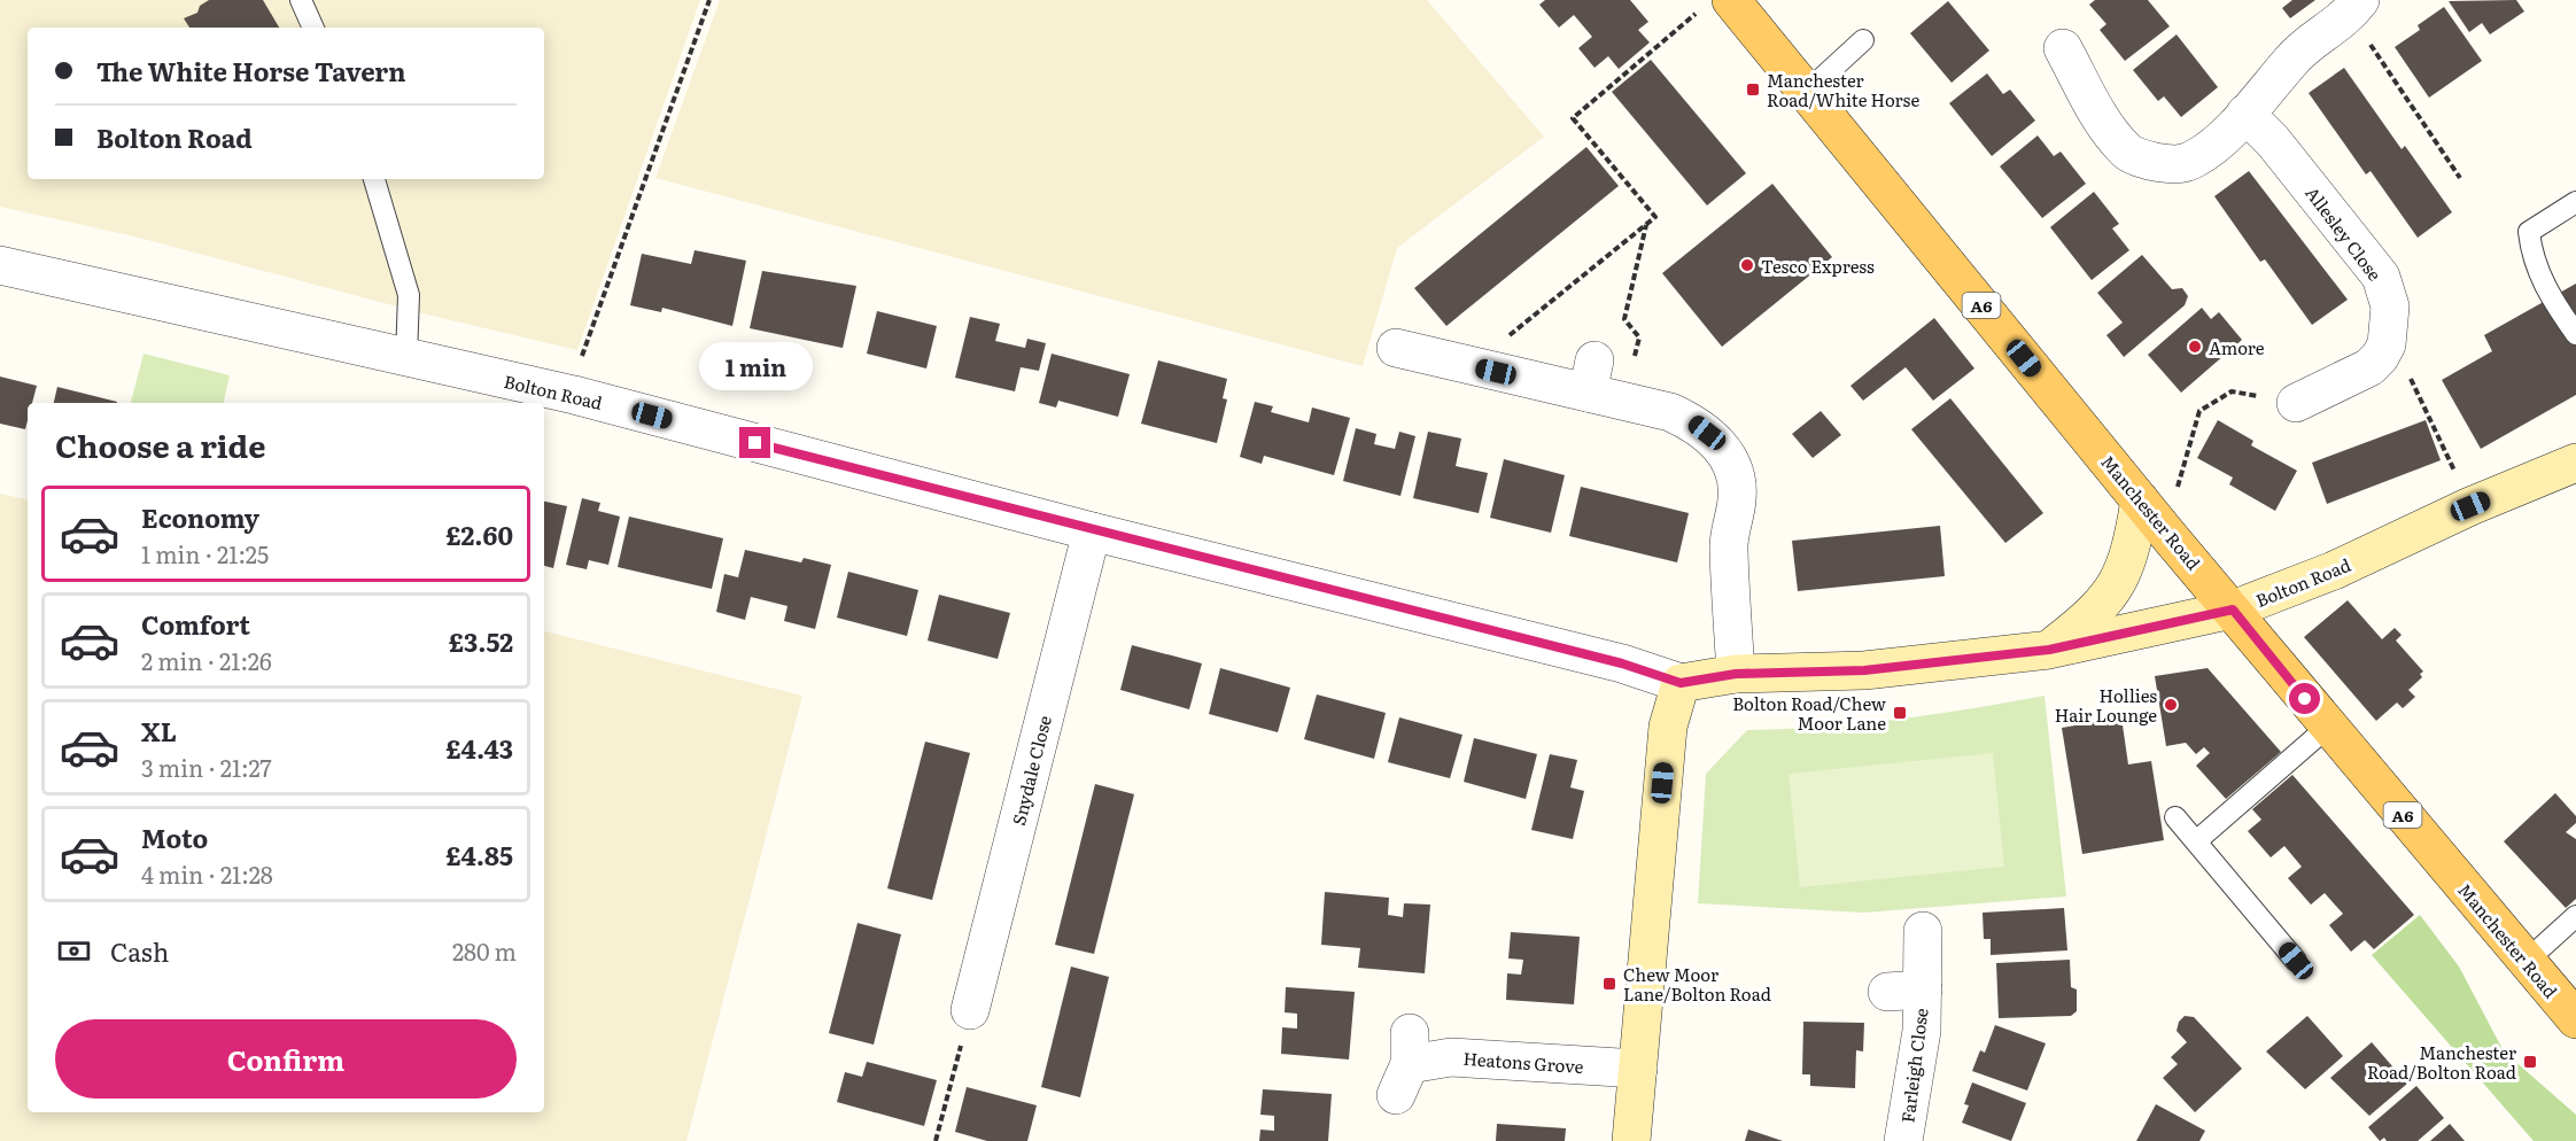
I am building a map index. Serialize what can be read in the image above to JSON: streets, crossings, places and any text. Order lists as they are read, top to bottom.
{
  "streets": {
    "main road": ["A6", "Manchester Road"],
    "street": [
      "Allesley Close",
      "Bolton Road",
      "Snydale Close",
      "Heatons Grove",
      "Farleigh Close"
    ]
  },
  "crossings": [
    ["Bolton Road", "Manchester Road"],
    ["Bolton Road", "Snydale Close"]
  ],
  "places": {
    "transit": [
      "Manchester Road/White Horse",
      "Bolton Road/Chew Moor Lane",
      "Chew Moor Lane/Bolton Road",
      "Manchester Road/Bolton Road"
    ],
    "other": ["Tesco Express", "Amore", "Hollies Hair Lounge"]
  },
  "page": {
    "banner": ["The White Horse Tavern", "Bolton Road"],
    "bubble": "1 min",
    "heading": "Choose a ride",
    "list": [
      {
        "name": "Economy",
        "note": "1 min · 21:25",
        "value": "£2.60"
      },
      {
        "name": "Comfort",
        "note": "2 min · 21:26",
        "value": "£3.52"
      },
      {
        "name": "XL",
        "note": "3 min · 21:27",
        "value": "£4.43"
      },
      {
        "name": "Moto",
        "note": "4 min · 21:28",
        "value": "£4.85"
      }
    ],
    "pay": ["Cash", "280 m"],
    "buttons": "Confirm"
  }
}
